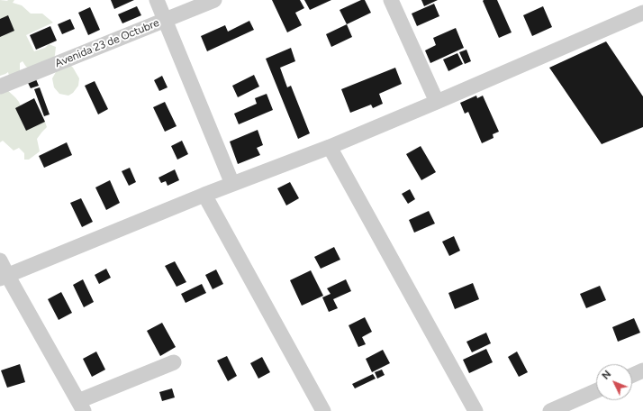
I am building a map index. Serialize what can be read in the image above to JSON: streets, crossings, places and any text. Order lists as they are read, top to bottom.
{
  "streets": {
    "street": ["Avenida 23 de Octubre"]
  },
  "north": "top left"
}
